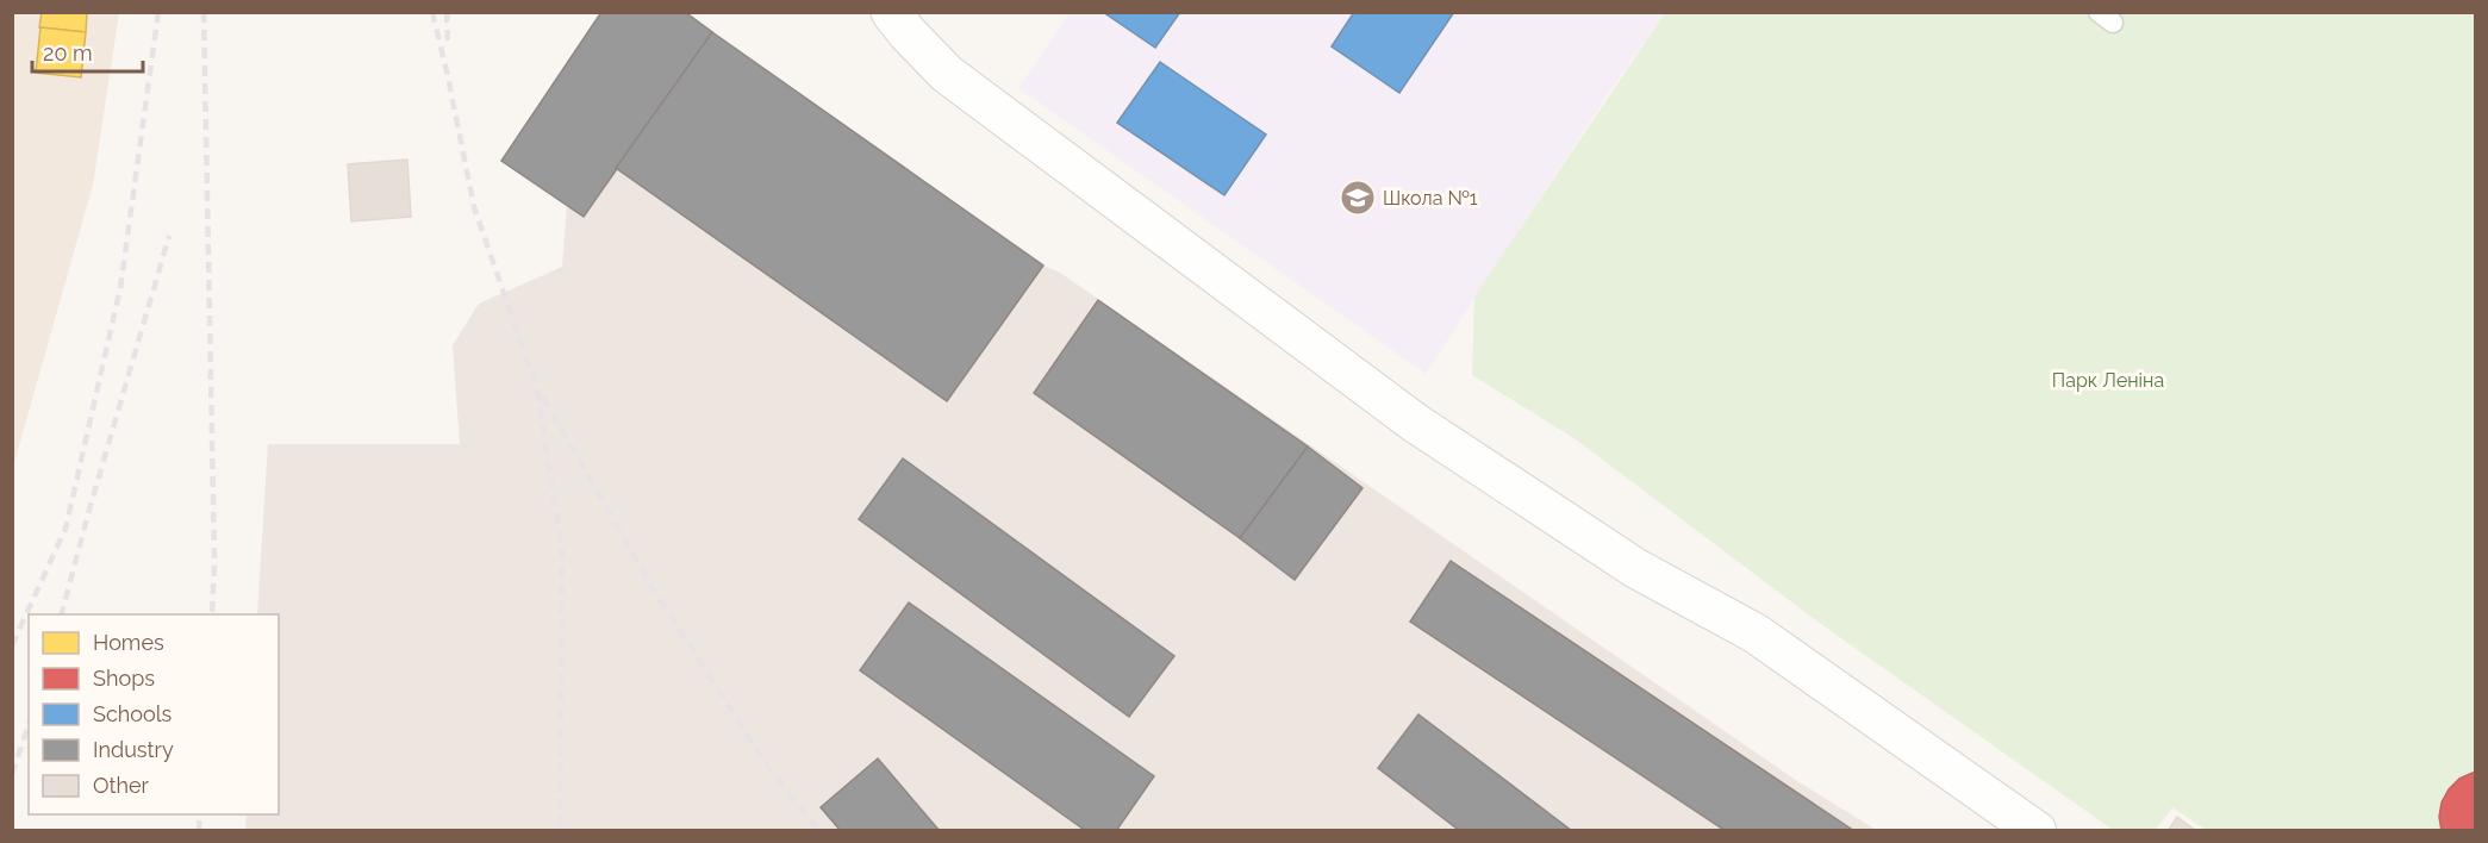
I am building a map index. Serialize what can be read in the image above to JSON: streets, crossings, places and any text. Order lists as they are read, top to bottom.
{
  "parks": ["Парк Леніна"],
  "places": {
    "school or university": ["Школа №1"]
  },
  "legend": [
    "Homes",
    "Shops",
    "Schools",
    "Industry",
    "Other"
  ],
  "scale_bar": "20 m"
}
